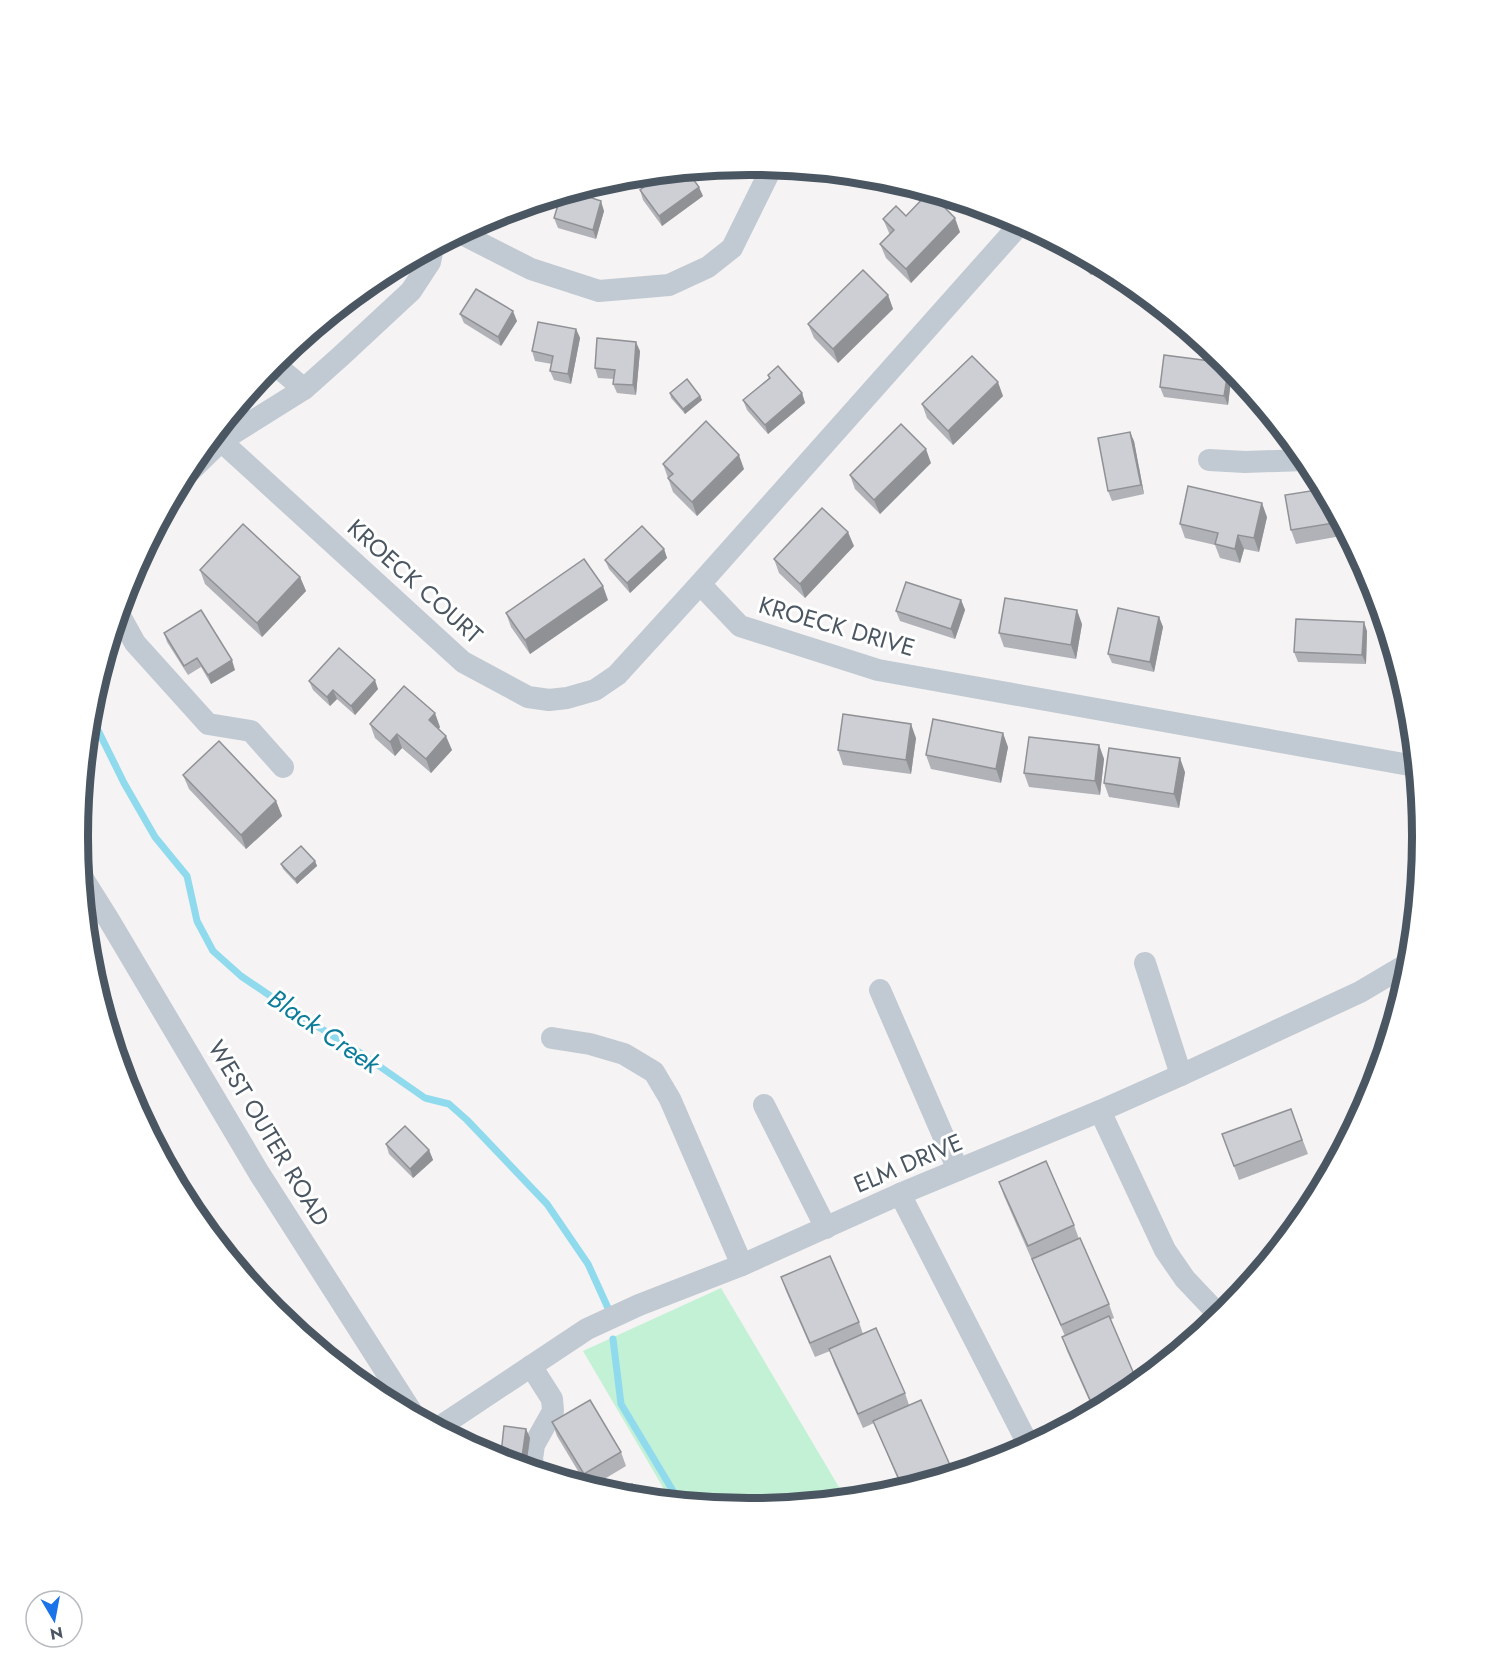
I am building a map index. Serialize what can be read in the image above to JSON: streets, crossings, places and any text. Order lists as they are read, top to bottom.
{
  "streets": {
    "street": [
      "KROECK COURT",
      "KROECK DRIVE",
      "WEST OUTER ROAD",
      "ELM DRIVE"
    ]
  },
  "crossings": [
    ["KROECK COURT", "KROECK DRIVE"]
  ],
  "water": ["Black Creek"],
  "north": "bottom"
}
